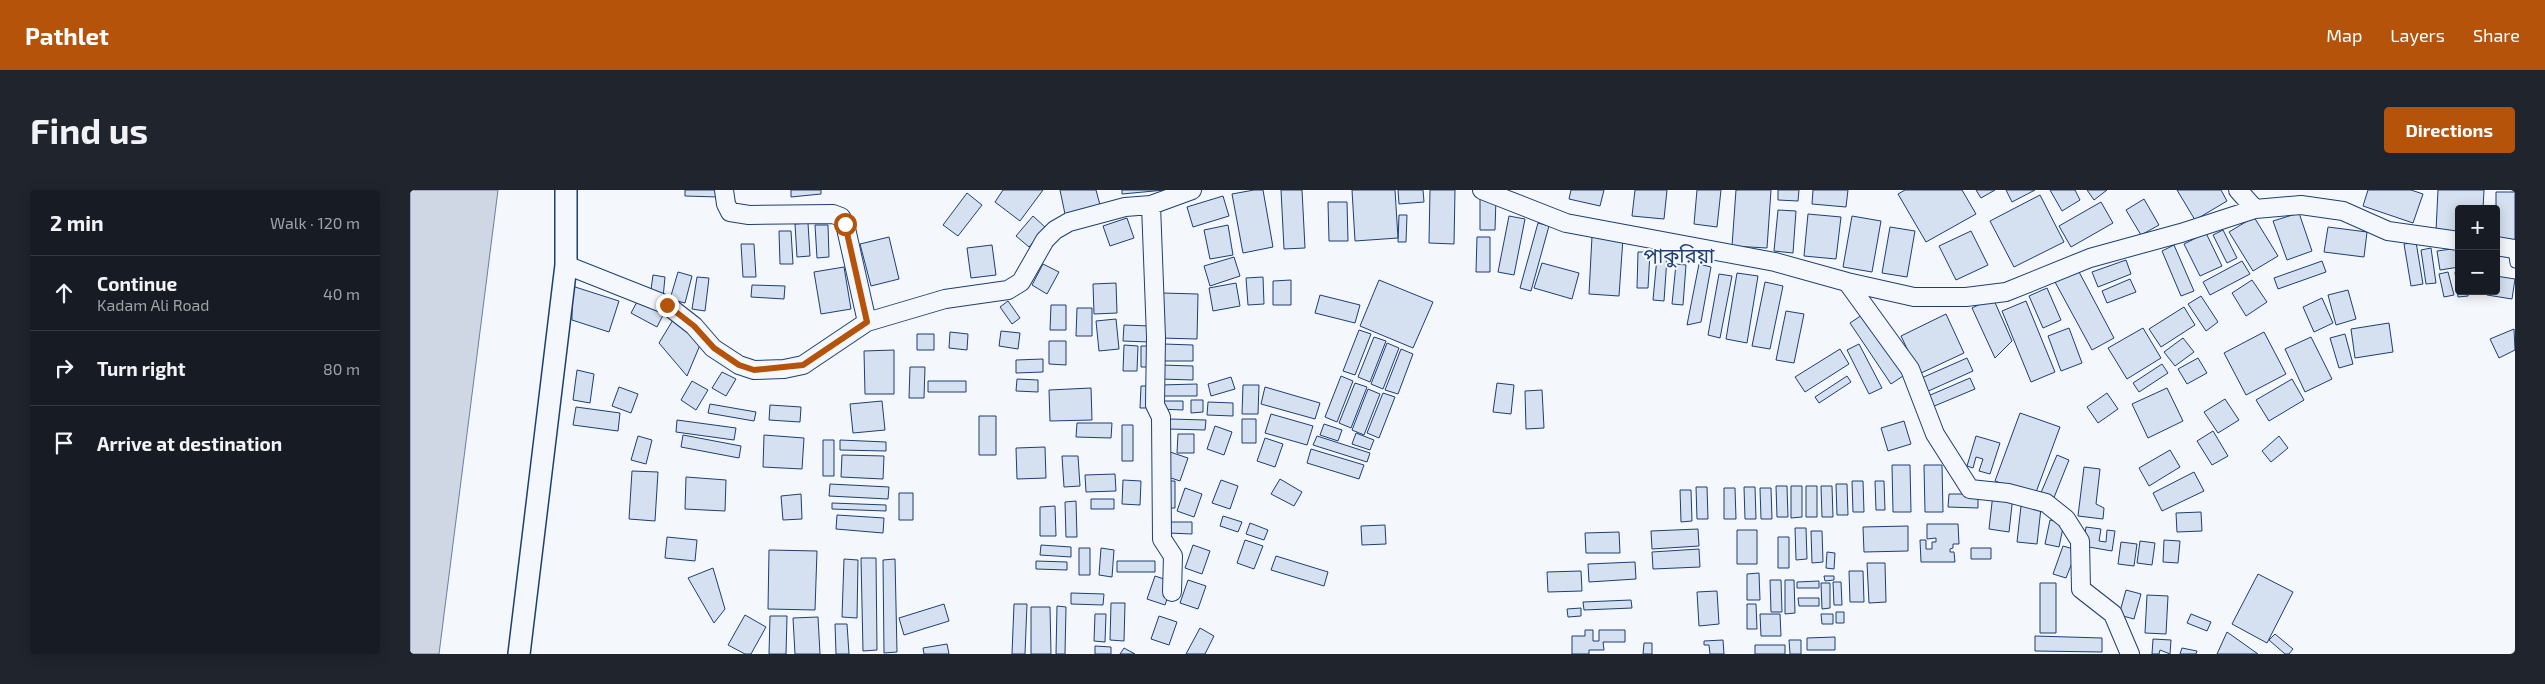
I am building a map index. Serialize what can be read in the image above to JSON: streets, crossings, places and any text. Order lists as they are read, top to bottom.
{
  "districts": ["পাকুরিয়া"],
  "page": {
    "header": "Pathlet",
    "nav": ["Map", "Layers", "Share"],
    "buttons": "Directions",
    "title": "Find us",
    "heading": ["2 min", "Walk · 120 m"],
    "map_buttons": ["+", "−"],
    "list": [
      ["Continue", "Kadam Ali Road", "40 m"],
      ["Turn right", "80 m"],
      "Arrive at destination"
    ]
  }
}
